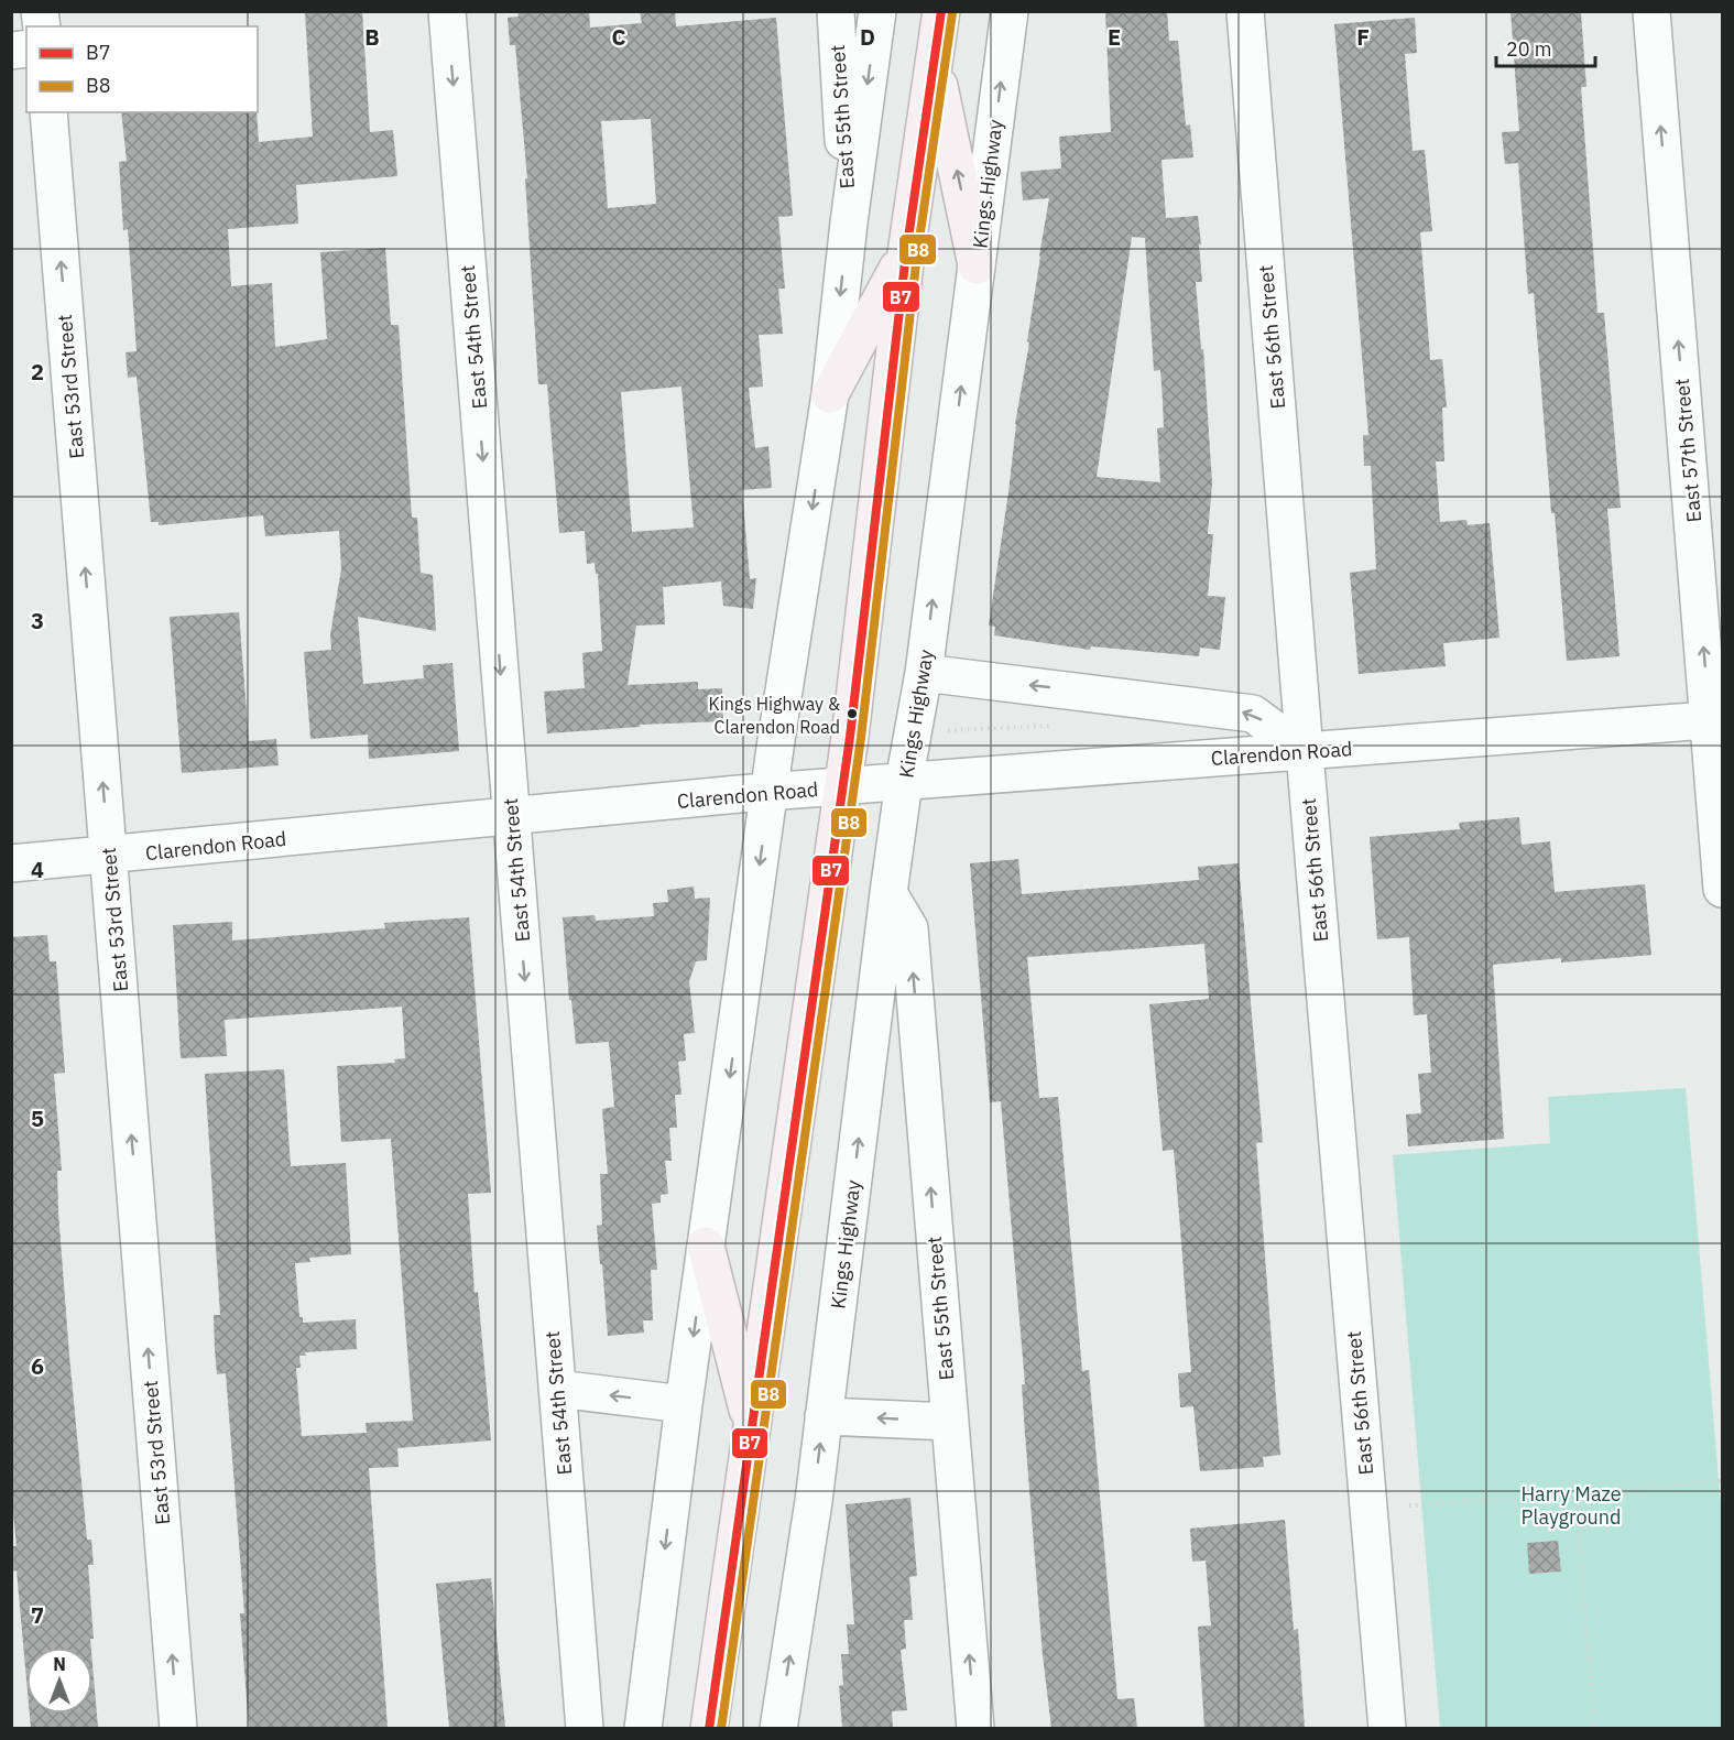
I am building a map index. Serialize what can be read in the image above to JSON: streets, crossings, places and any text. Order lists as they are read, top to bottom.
{
  "streets": {
    "street": [
      "East 55th Street",
      "Kings Highway",
      "East 54th Street",
      "East 56th Street",
      "East 53rd Street",
      "East 57th Street",
      "Clarendon Road"
    ]
  },
  "crossings": [
    ["East 55th Street", "Kings Highway"],
    ["Kings Highway", "Clarendon Road"],
    ["East 54th Street", "Clarendon Road"],
    ["East 56th Street", "Clarendon Road"],
    ["East 53rd Street", "Clarendon Road"],
    ["East 57th Street", "Clarendon Road"]
  ],
  "one_way": ["East 53rd Street", "East 57th Street"],
  "parks": ["Harry Maze Playground"],
  "places": ["Kings Highway & Clarendon Road"],
  "lines": ["transit line B7", "transit line B8"],
  "legend": ["B7", "B8"],
  "scale_bar": "20 m",
  "north": "top",
  "grid": {
    "columns": [
      "B",
      "C",
      "D",
      "E",
      "F"
    ],
    "rows": [
      "2",
      "3",
      "4",
      "5",
      "6",
      "7"
    ]
  }
}
